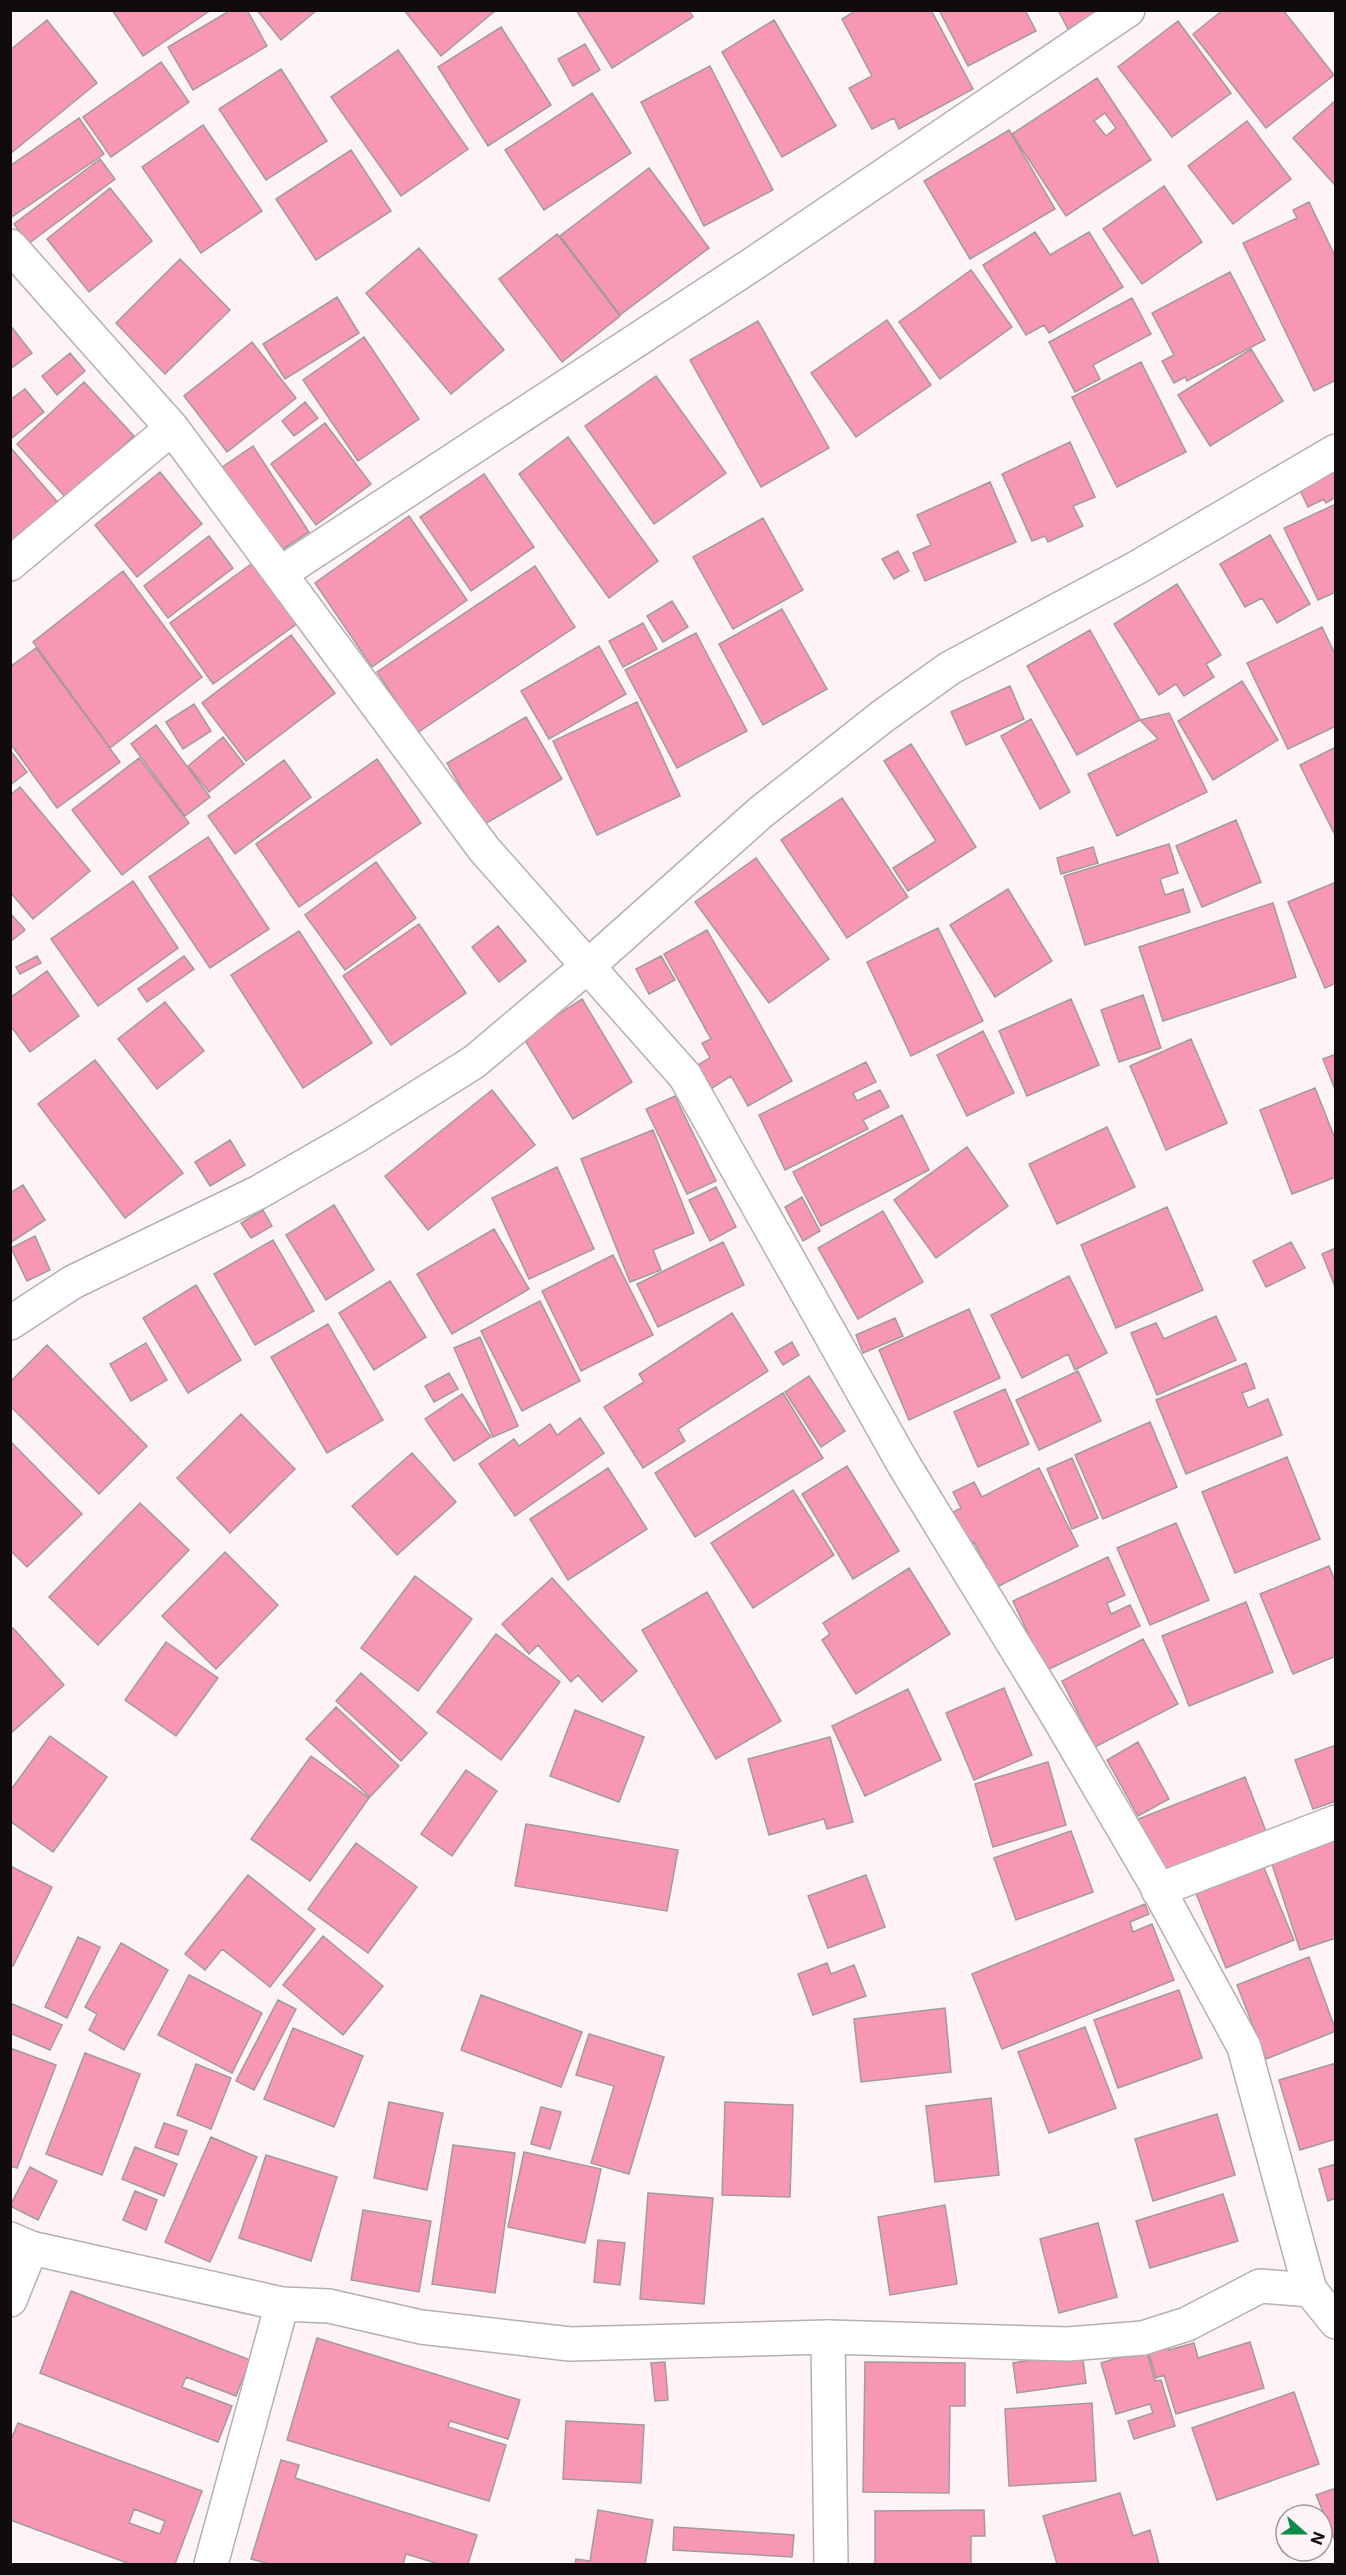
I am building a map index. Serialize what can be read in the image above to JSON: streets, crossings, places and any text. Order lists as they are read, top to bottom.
{
  "north": "right"
}
